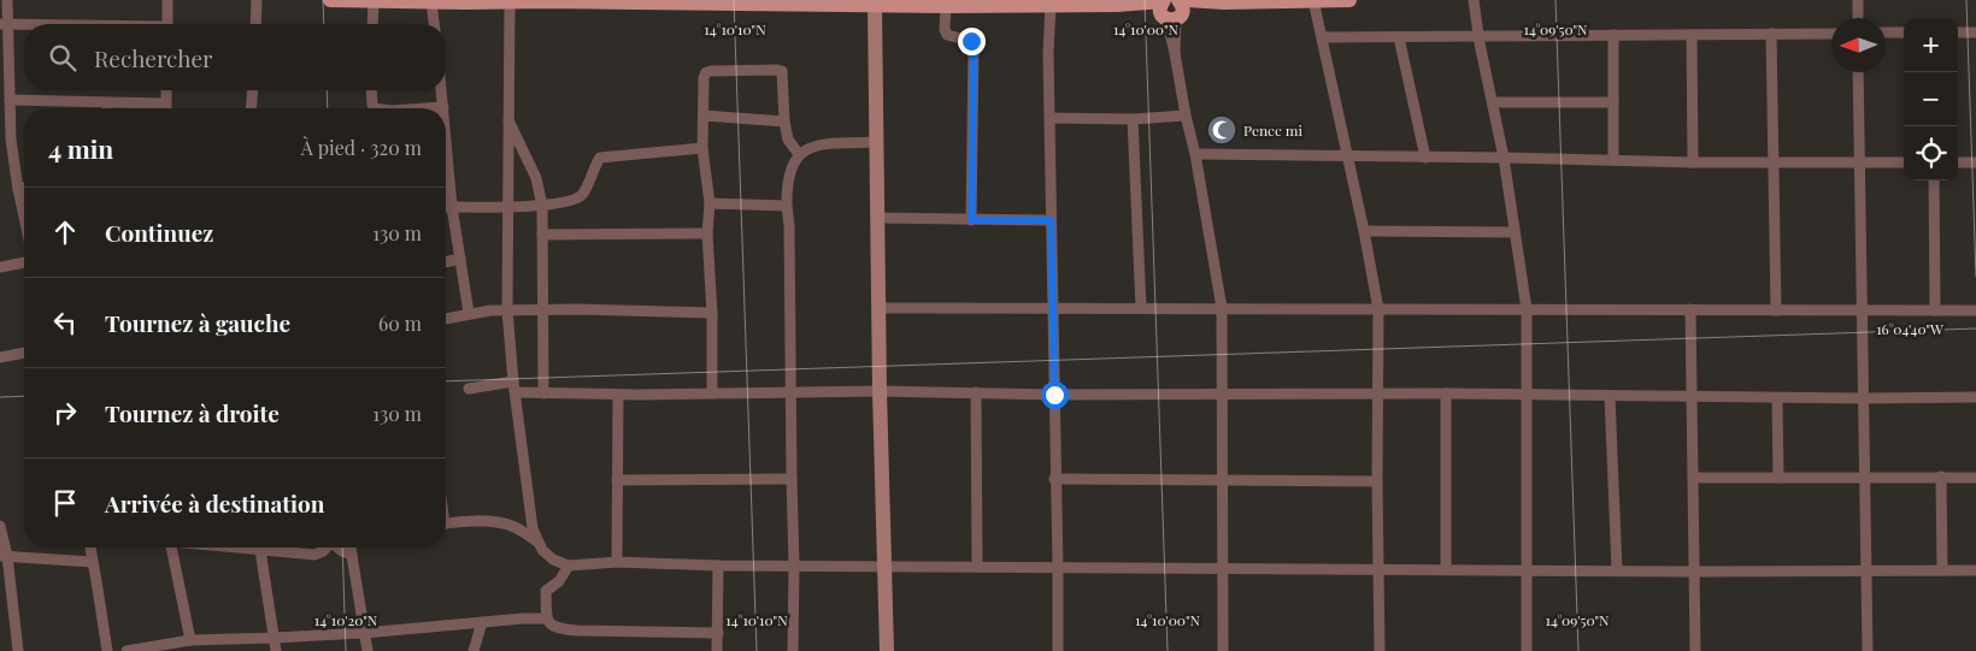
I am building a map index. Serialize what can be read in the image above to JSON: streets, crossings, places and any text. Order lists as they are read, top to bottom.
{
  "places": {
    "mosque": ["Pencc mi"]
  },
  "north": "left",
  "page": {
    "map_buttons": ["+", "−"],
    "search": "Rechercher",
    "heading": ["4 min", "À pied · 320 m"],
    "list": [
      ["Continuez", "130 m"],
      ["Tournez à gauche", "60 m"],
      ["Tournez à droite", "130 m"],
      "Arrivée à destination"
    ]
  },
  "coordinates": [
    "14°10'10\"N",
    "14°10'00\"N",
    "14°09'50\"N",
    "16°04'40\"W",
    "14°10'20\"N"
  ]
}
